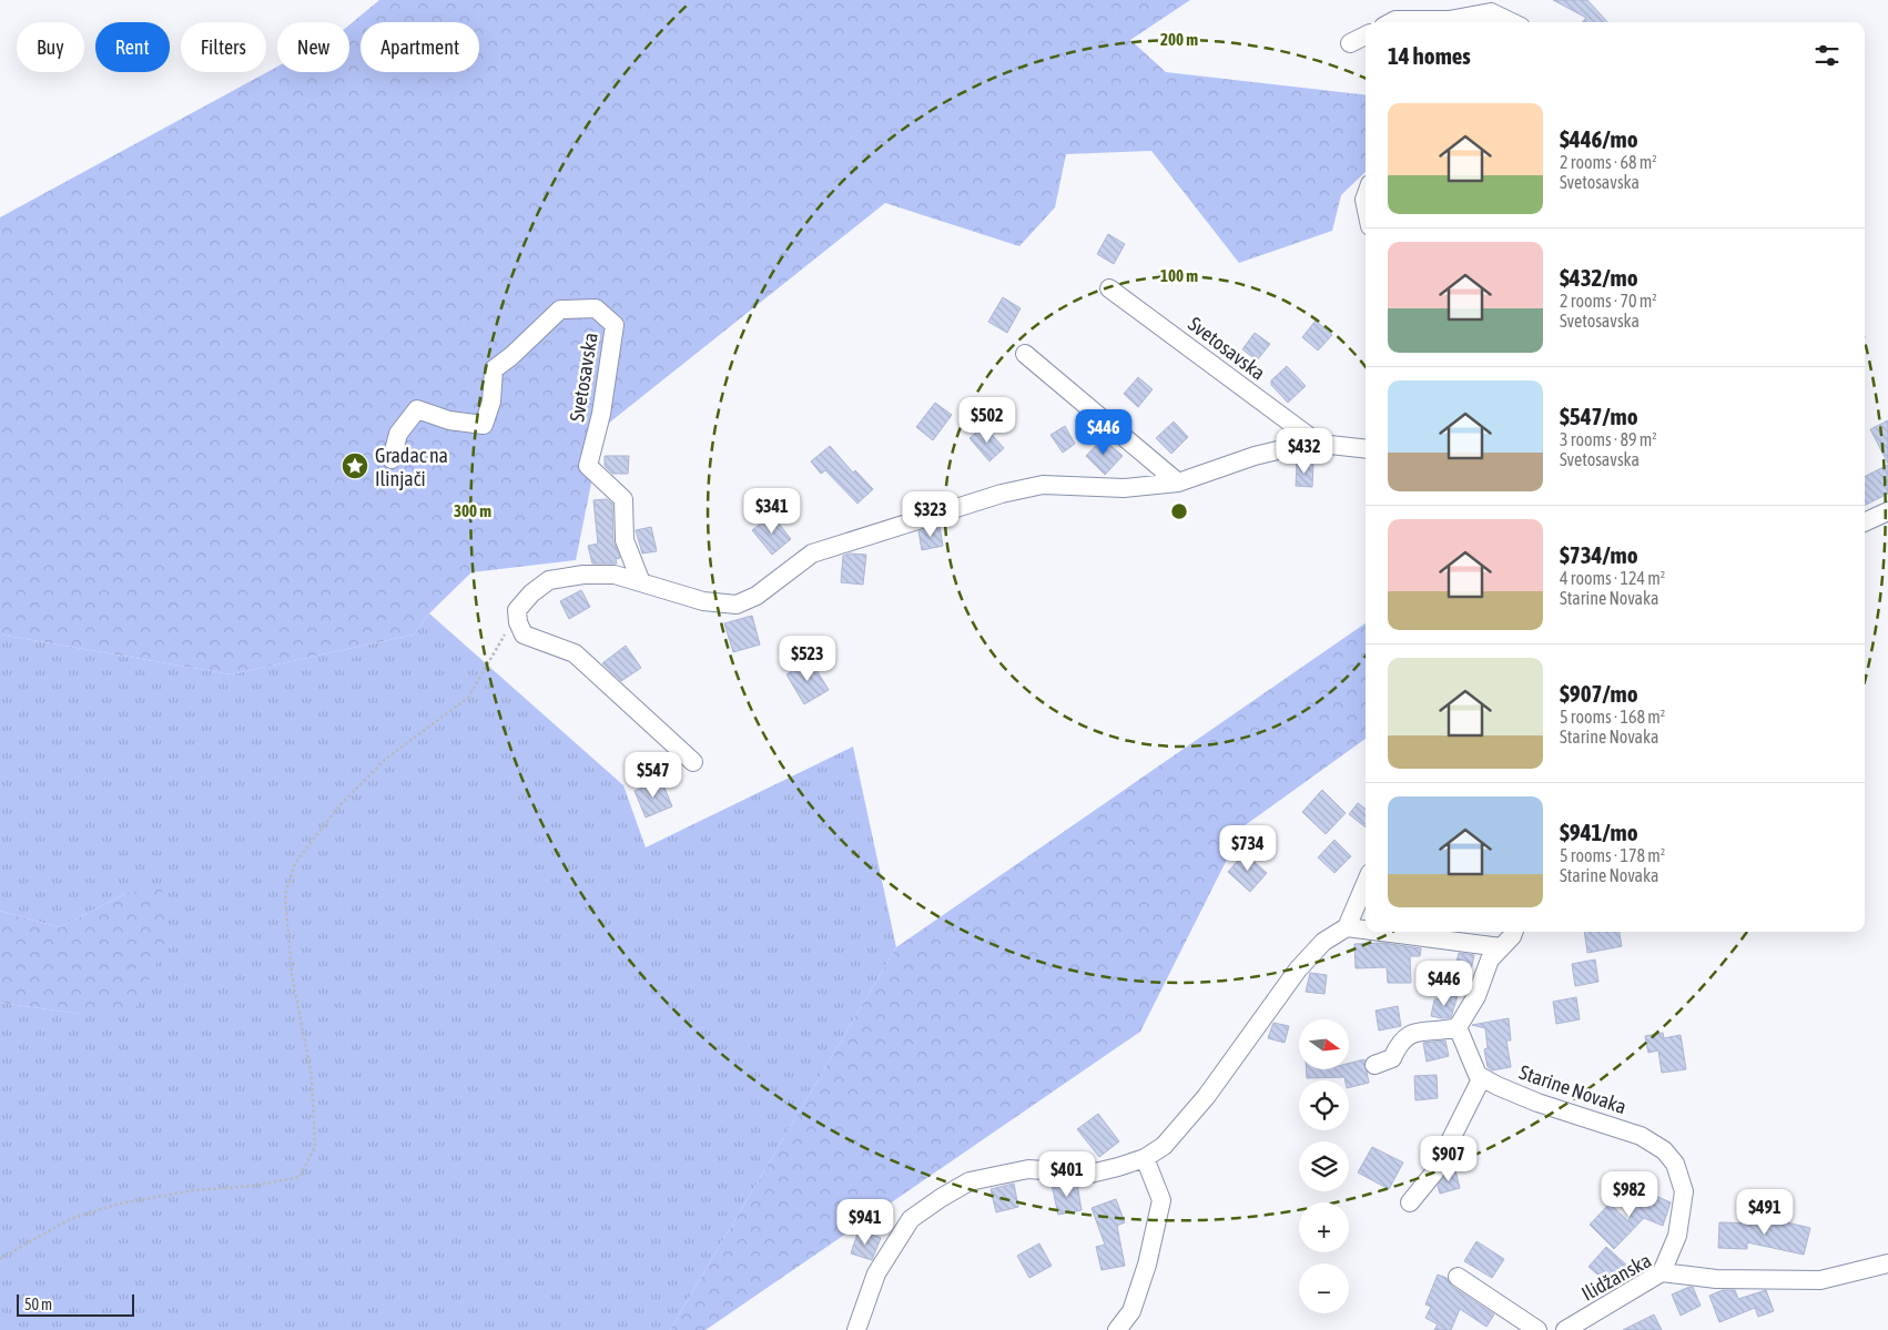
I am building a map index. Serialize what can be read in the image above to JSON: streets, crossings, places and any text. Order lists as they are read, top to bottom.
{
  "streets": {
    "street": ["Svetosavska", "Starine Novaka", "Ilidžanska"]
  },
  "crossings": [
    ["Starine Novaka", "Ilidžanska"]
  ],
  "places": {
    "place": ["Gradac na Ilinjači"]
  },
  "scale_bar": "50 m",
  "north": "right",
  "page": {
    "chip": [
      "Buy",
      "Rent",
      "Filters",
      "New",
      "Apartment"
    ],
    "heading": "14 homes",
    "list": [
      {
        "name": "$446/mo",
        "note": "2 rooms · 68 m² · Svetosavska"
      },
      {
        "name": "$432/mo",
        "note": "2 rooms · 70 m² · Svetosavska"
      },
      {
        "name": "$547/mo",
        "note": "3 rooms · 89 m² · Svetosavska"
      },
      {
        "name": "$734/mo",
        "note": "4 rooms · 124 m² · Starine Novaka"
      },
      {
        "name": "$907/mo",
        "note": "5 rooms · 168 m² · Starine Novaka"
      },
      {
        "name": "$941/mo",
        "note": "5 rooms · 178 m² · Starine Novaka"
      }
    ],
    "price": [
      "$502",
      "$446",
      "$432",
      "$341",
      "$323",
      "$523",
      "$547",
      "$734",
      "$446",
      "$907",
      "$401",
      "$982",
      "$491",
      "$941"
    ],
    "map_buttons": ["+", "−"],
    "scale": "50 m"
  },
  "rings": ["200 m", "100 m", "300 m"]
}
